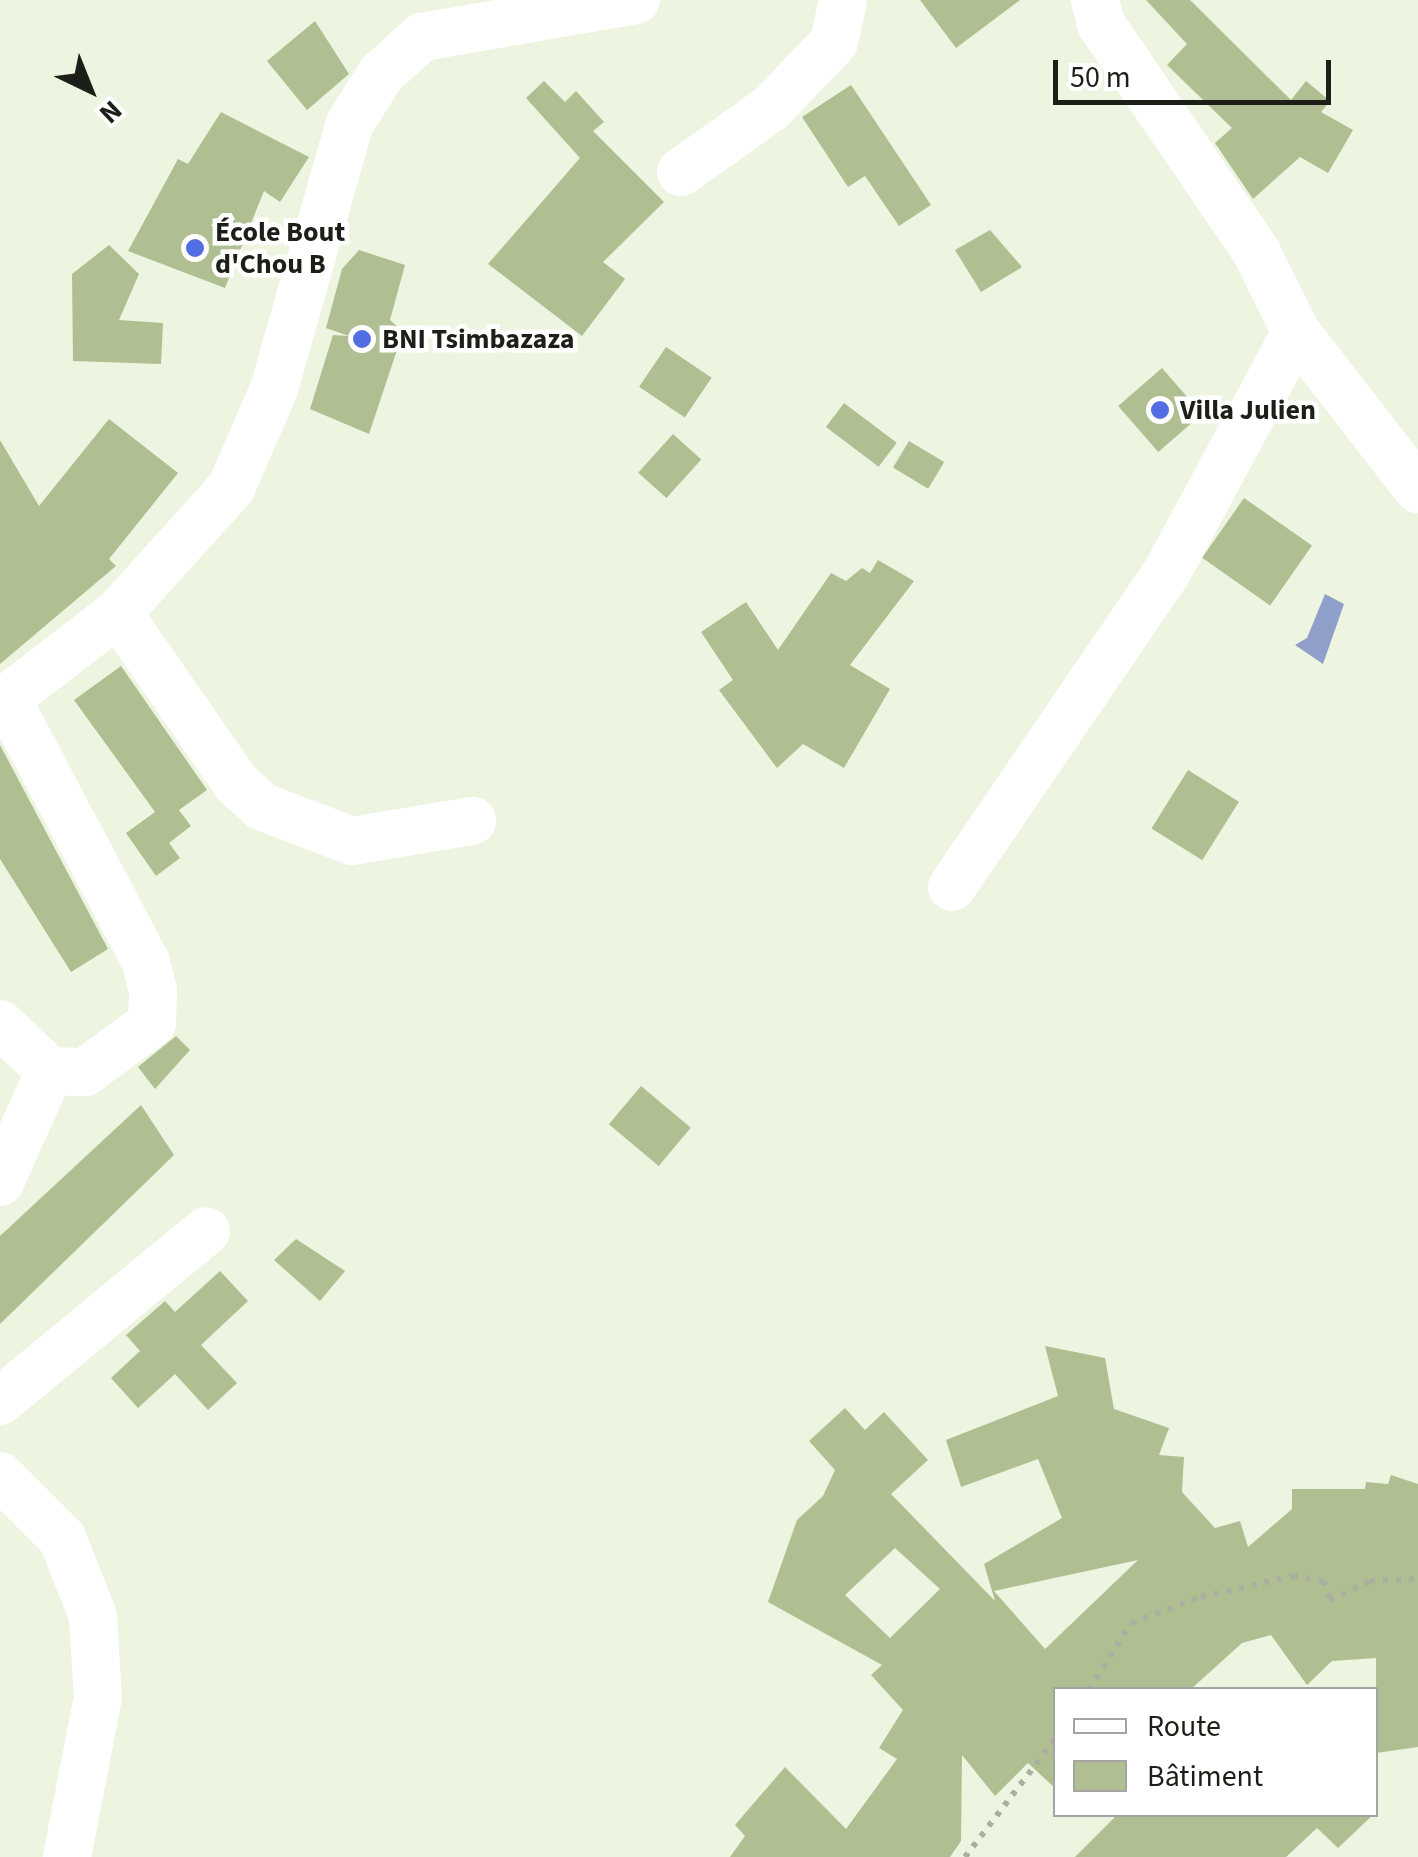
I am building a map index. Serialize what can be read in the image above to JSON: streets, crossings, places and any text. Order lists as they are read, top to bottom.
{
  "places": ["École Bout d'Chou B", "BNI Tsimbazaza", "Villa Julien"],
  "legend": ["Route", "Bâtiment"],
  "scale_bar": "50 m",
  "north": "bottom right"
}
